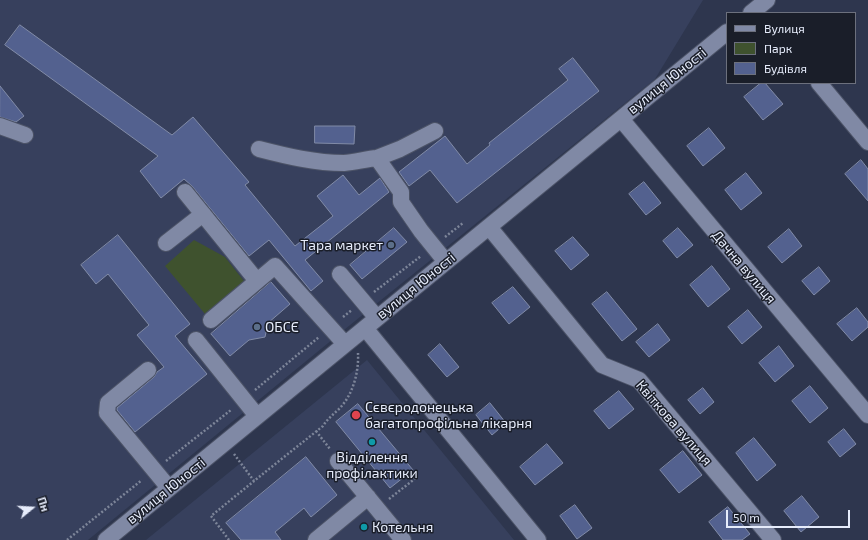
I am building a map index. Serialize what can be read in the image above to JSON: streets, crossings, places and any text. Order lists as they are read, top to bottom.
{
  "streets": {
    "street": ["вулиця Юності", "Дачна вулиця", "Квіткова вулиця"]
  },
  "crossings": [
    ["вулиця Юності", "Дачна вулиця"],
    ["вулиця Юності", "Квіткова вулиця"]
  ],
  "places": [
    "Тара маркет",
    "ОБСЄ",
    "Сєвєродонецька багатопрофільна лікарня",
    "Відділення профілактики",
    "Котельня"
  ],
  "legend": ["Вулиця", "Парк", "Будівля"],
  "scale_bar": "50 m",
  "north": "right"
}
